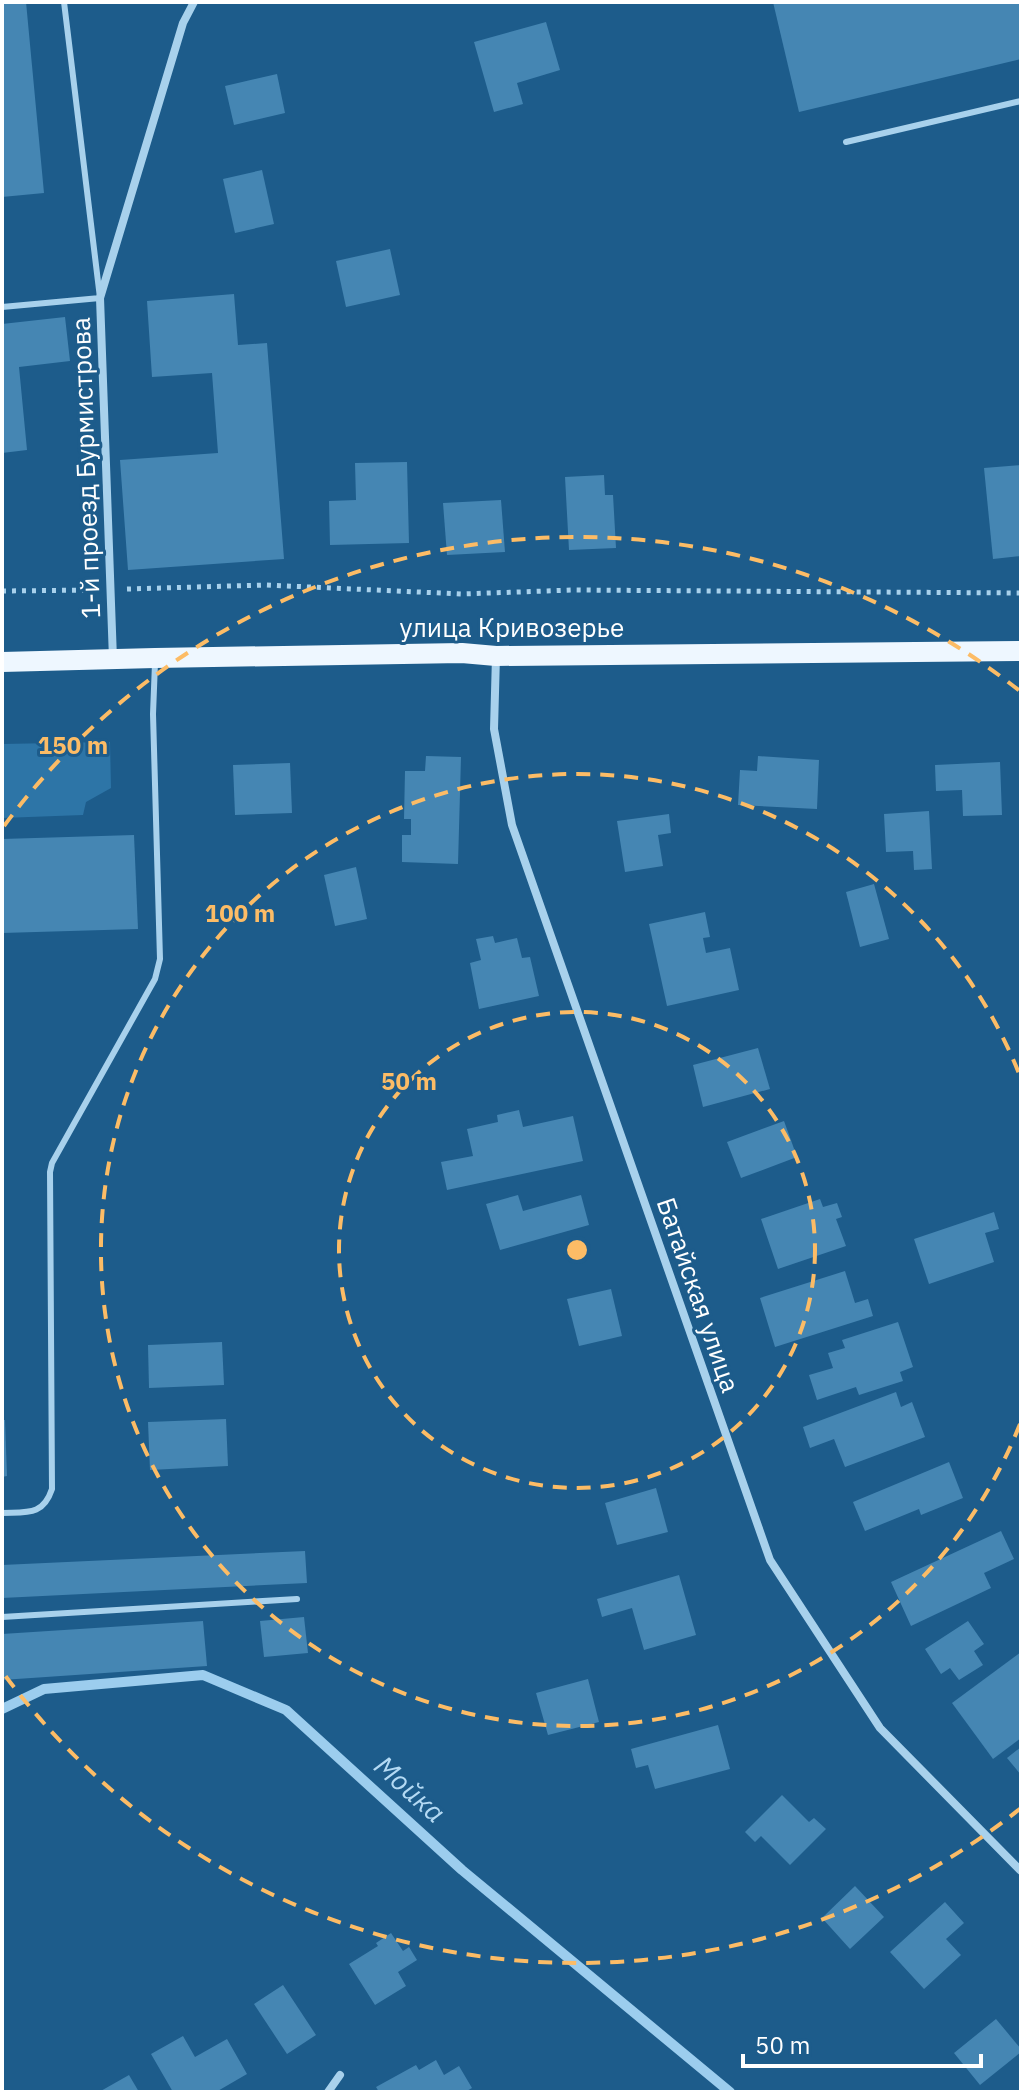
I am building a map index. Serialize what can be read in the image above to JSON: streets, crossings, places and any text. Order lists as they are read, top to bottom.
{
  "streets": {
    "main road": ["улица Кривозерье"],
    "street": ["1-й проезд Бурмистрова", "Батайская улица"]
  },
  "crossings": [
    ["1-й проезд Бурмистрова", "улица Кривозерье"],
    ["улица Кривозерье", "Батайская улица"]
  ],
  "water": ["Мойка"],
  "scale_bar": "50 m",
  "rings": ["150 m", "100 m", "50 m"]
}
